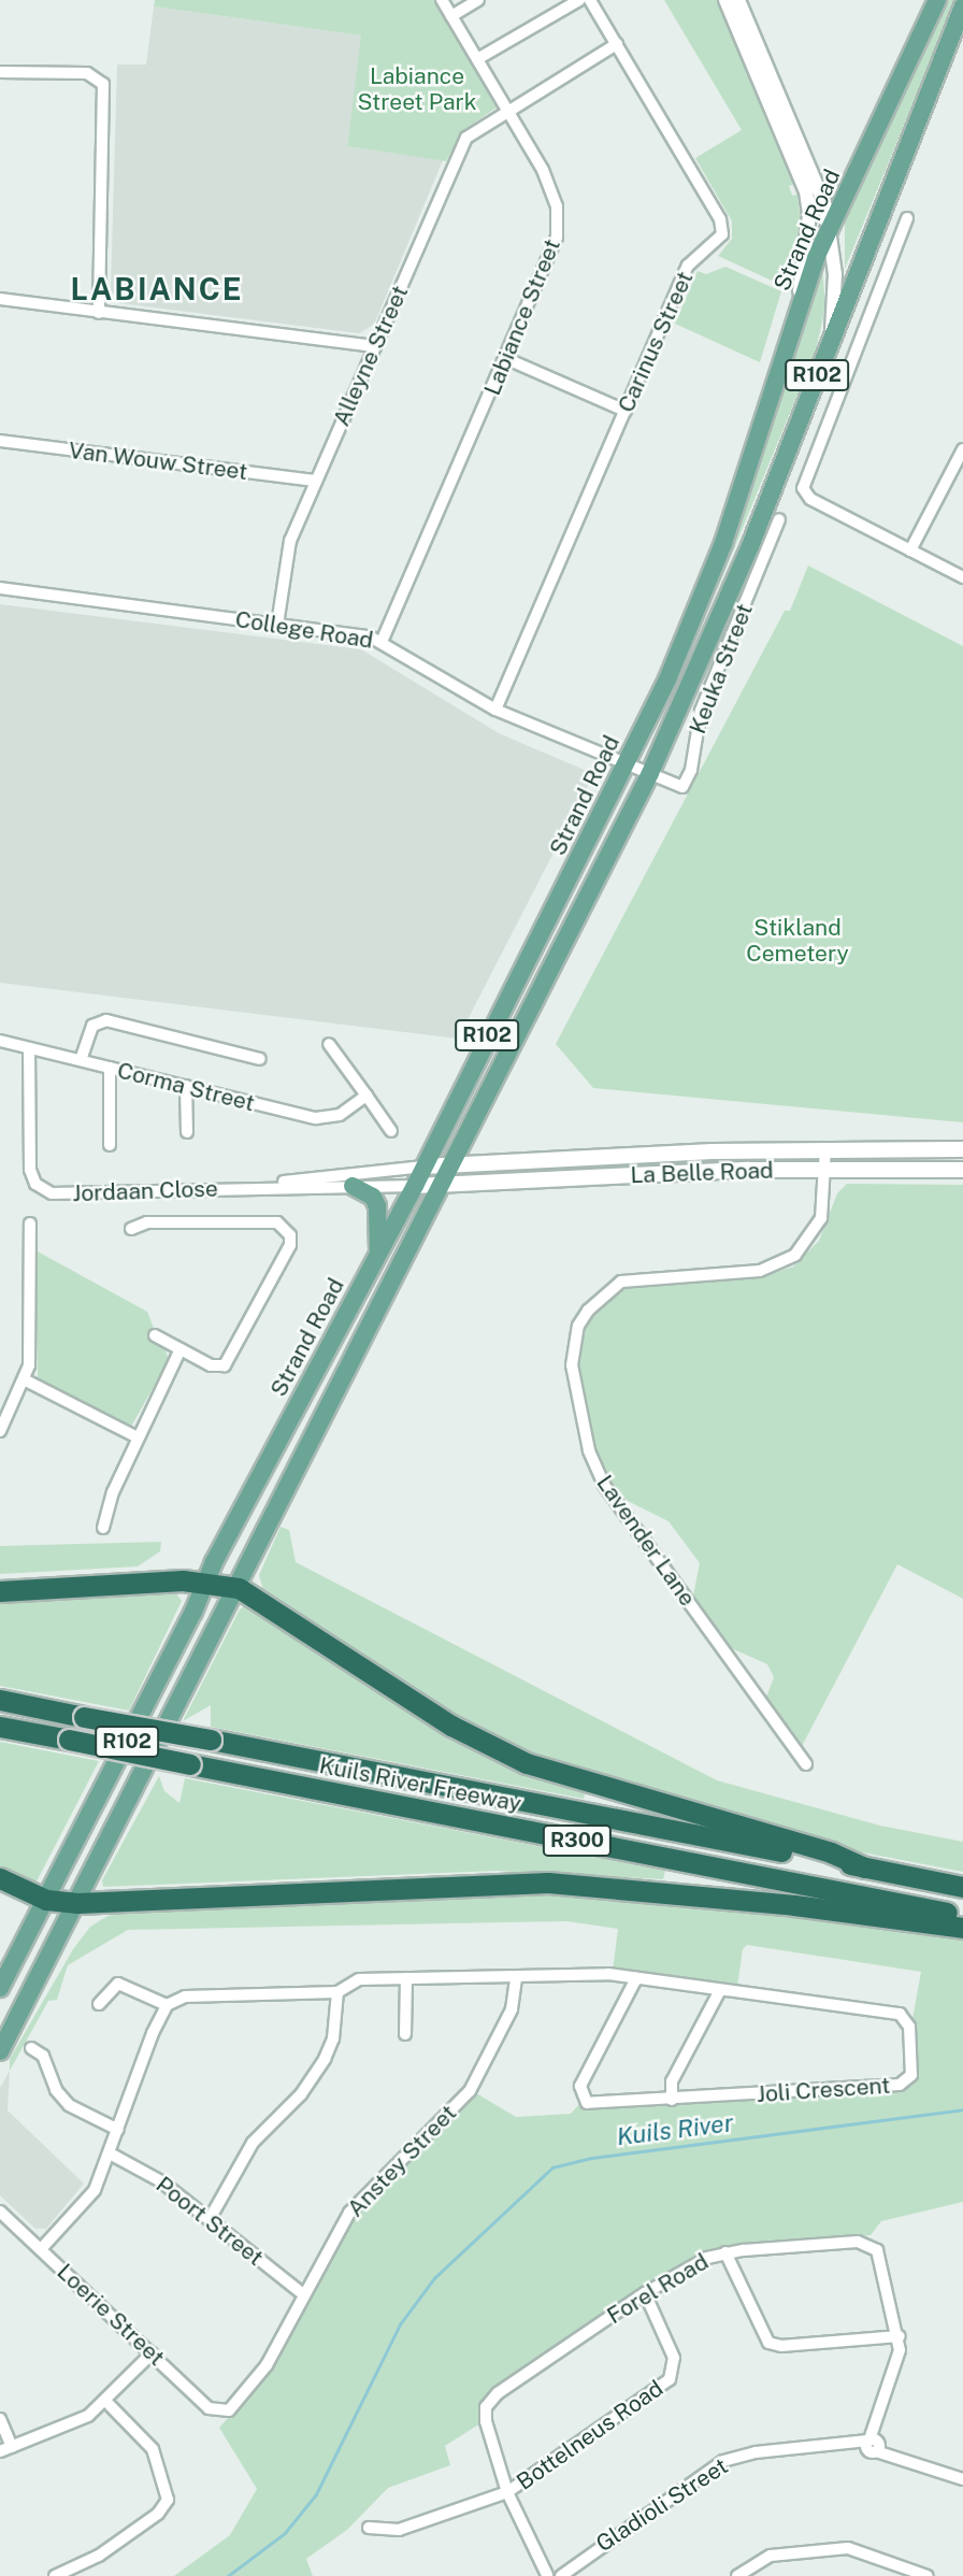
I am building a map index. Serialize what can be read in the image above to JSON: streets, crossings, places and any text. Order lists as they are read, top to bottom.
{
  "streets": {
    "highway": ["Kuils River Freeway", "R300"],
    "main road": ["Strand Road", "R102", "La Belle Road"],
    "street": [
      "Labiance Street",
      "Carinus Street",
      "Alleyne Street",
      "Van Wouw Street",
      "College Road",
      "Keuka Street",
      "Corma Street",
      "Jordaan Close",
      "Lavender Lane",
      "Joli Crescent",
      "Anstey Street",
      "Poort Street",
      "Forel Road",
      "Loerie Street",
      "Bottelneus Road",
      "Gladioli Street"
    ]
  },
  "crossings": [
    ["Strand Road", "R102"],
    ["Strand Road", "College Road"],
    ["Strand Road", "Keuka Street"],
    ["Strand Road", "La Belle Road"],
    ["Strand Road", "Jordaan Close"],
    ["Labiance Street", "Alleyne Street"],
    ["Labiance Street", "College Road"],
    ["Carinus Street", "Alleyne Street"],
    ["Carinus Street", "College Road"],
    ["Alleyne Street", "Van Wouw Street"],
    ["Alleyne Street", "College Road"],
    ["College Road", "Keuka Street"],
    ["Corma Street", "Jordaan Close"],
    ["La Belle Road", "Jordaan Close"],
    ["La Belle Road", "Lavender Lane"],
    ["Joli Crescent", "Anstey Street"],
    ["Anstey Street", "Poort Street"],
    ["Anstey Street", "Loerie Street"],
    ["Forel Road", "Bottelneus Road"],
    ["Forel Road", "Gladioli Street"]
  ],
  "districts": ["LABIANCE"],
  "water": ["Kuils River"],
  "parks": ["Labiance Street Park", "Stikland Cemetery"]
}
